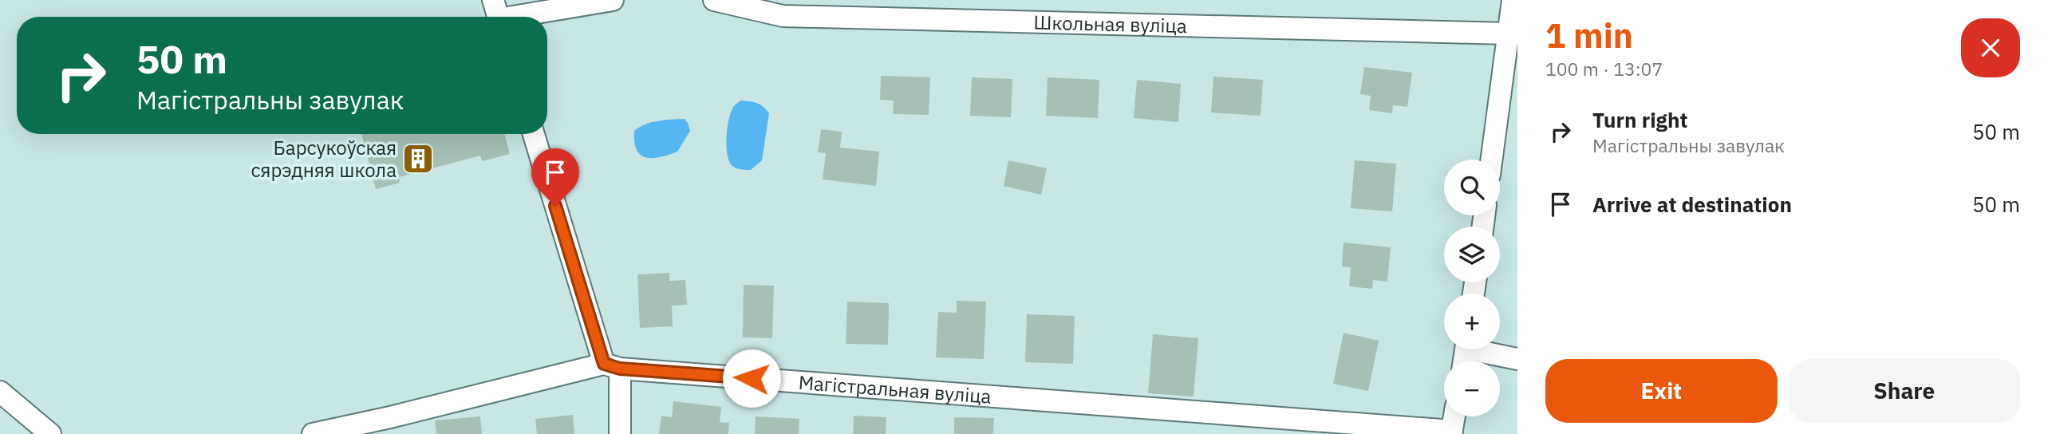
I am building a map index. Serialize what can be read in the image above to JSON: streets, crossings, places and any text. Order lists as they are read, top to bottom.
{
  "streets": {
    "street": ["Школьная вуліца", "Магістральная вуліца"]
  },
  "places": {
    "building": ["Барсукоўская сярэдняя школа"]
  },
  "page": {
    "heading": ["1 min", "100 m · 13:07"],
    "turn": ["50 m", "Магістральны завулак"],
    "list": [
      {
        "name": "Turn right",
        "note": "Магістральны завулак",
        "value": "50 m"
      },
      {
        "name": "Arrive at destination",
        "value": "50 m"
      }
    ],
    "map_buttons": ["+", "−"],
    "buttons": ["Exit", "Share"]
  }
}
